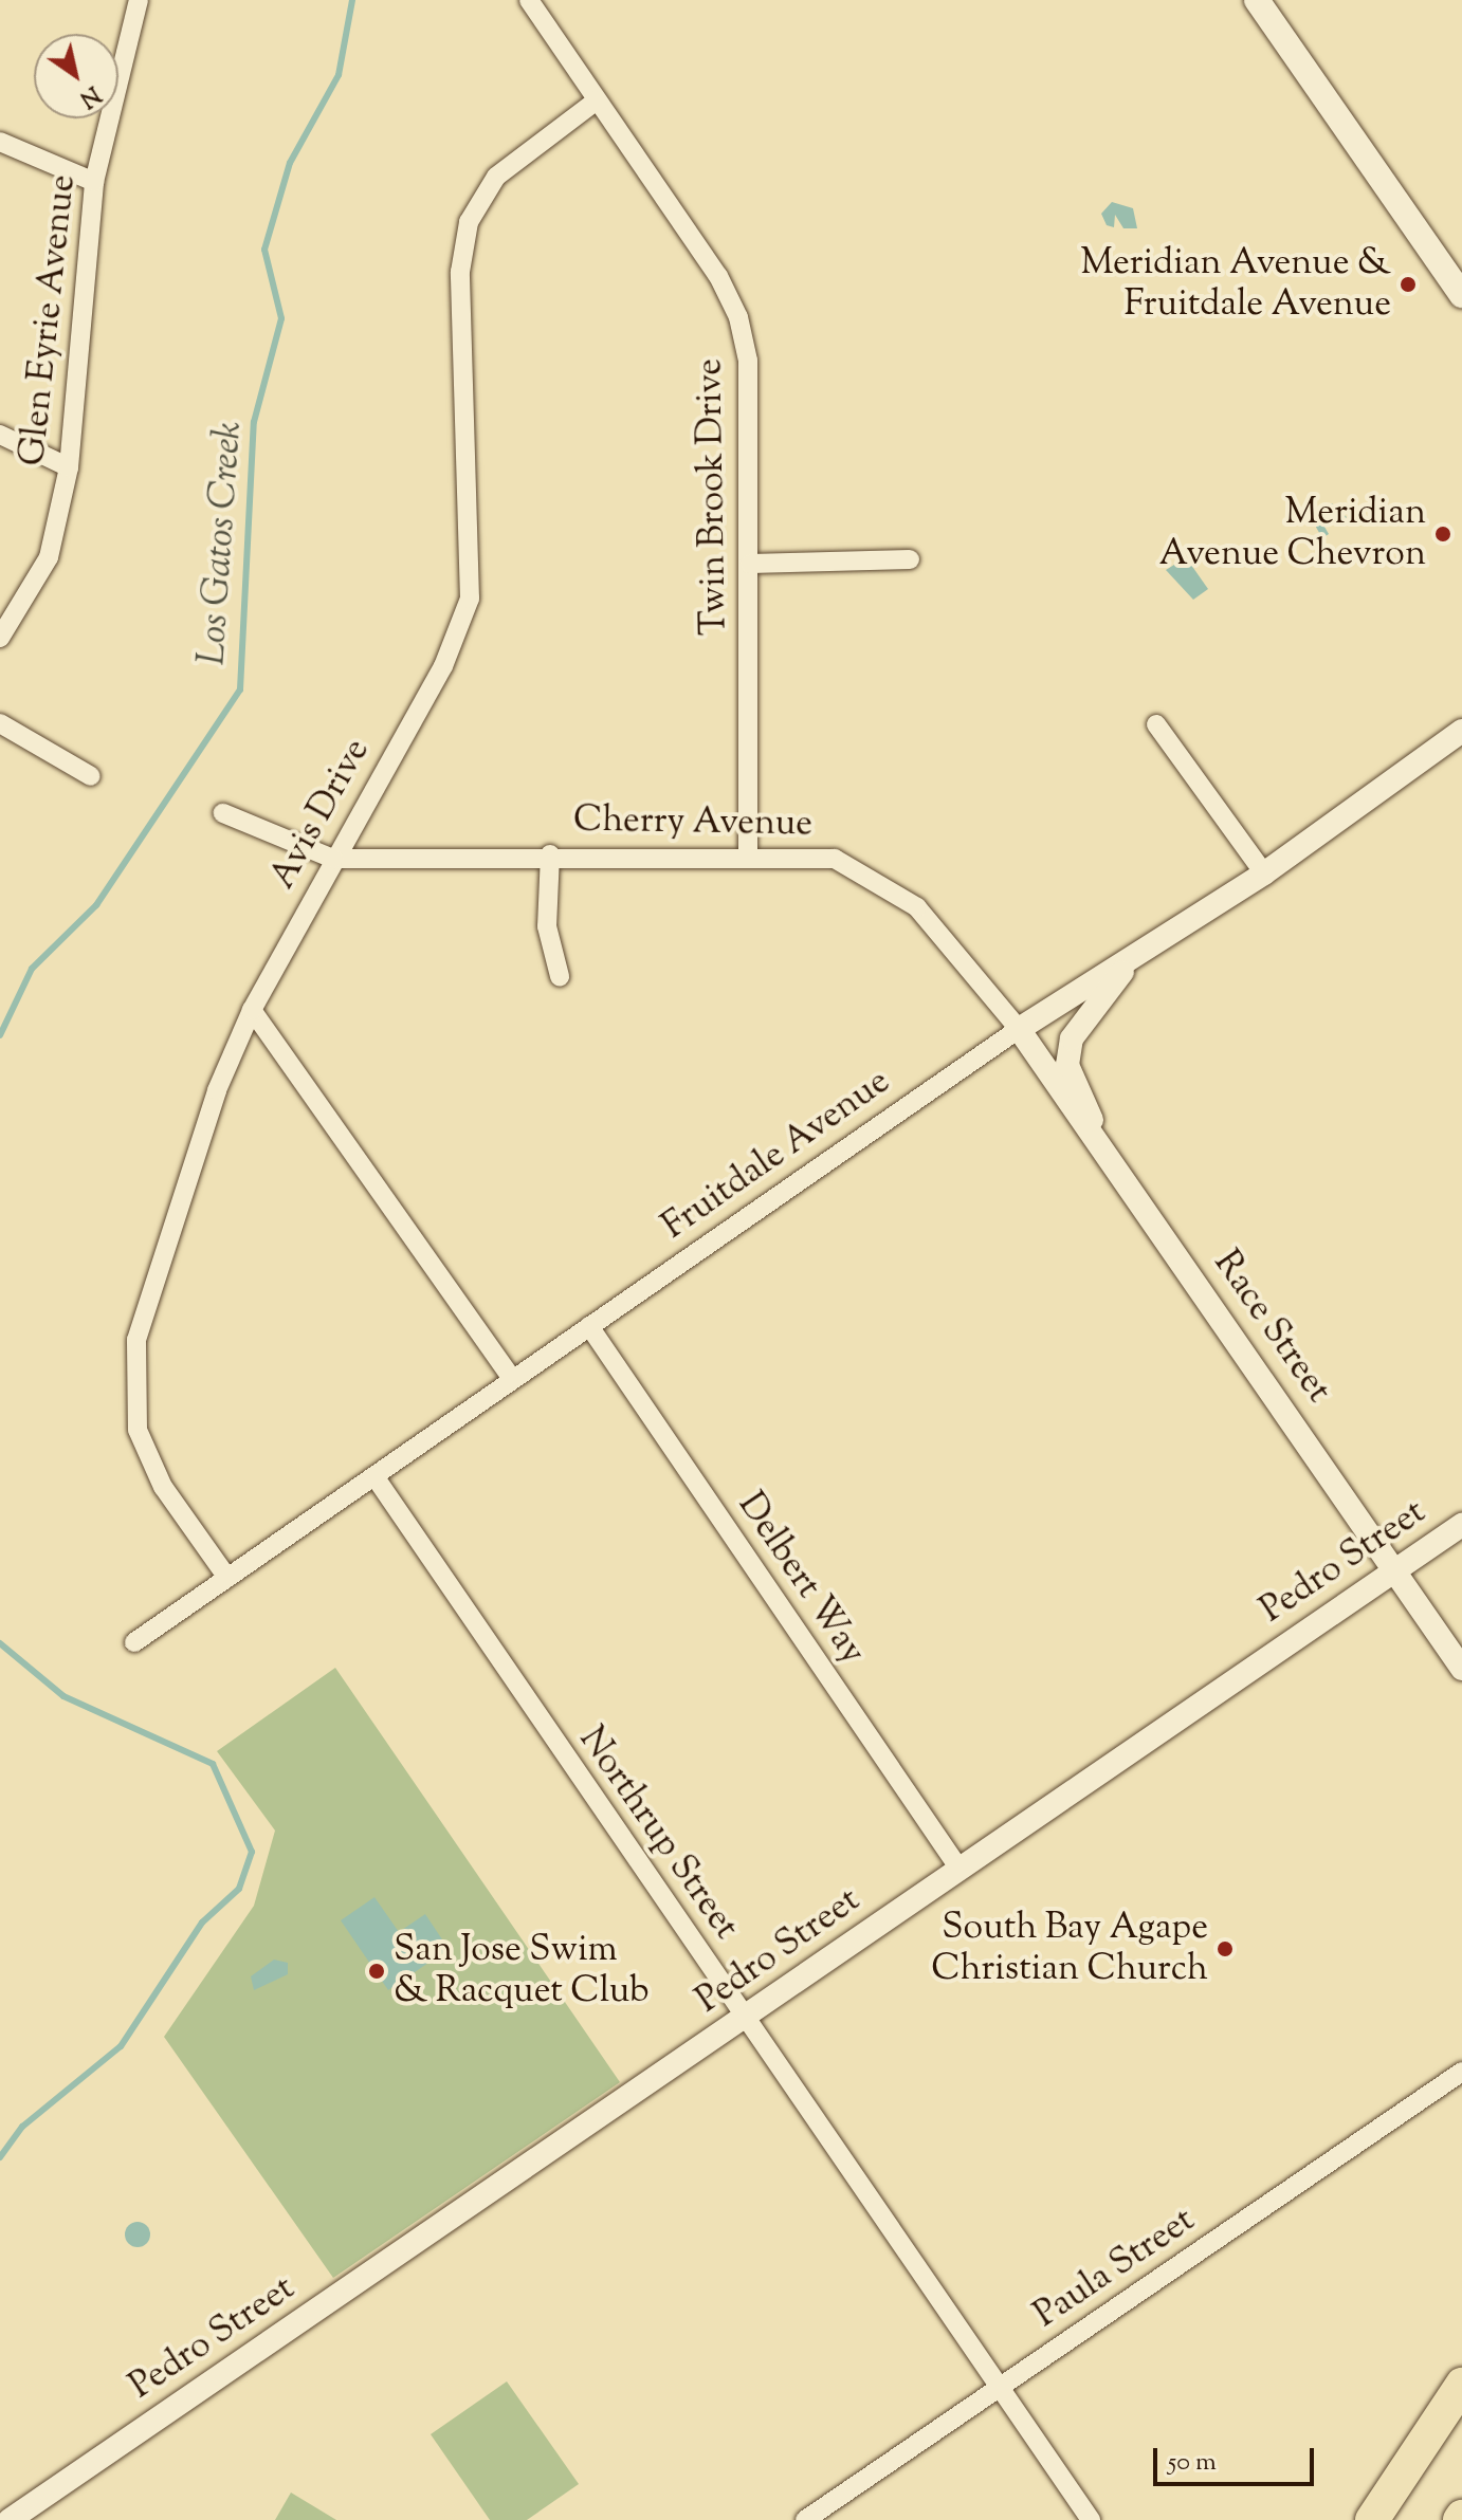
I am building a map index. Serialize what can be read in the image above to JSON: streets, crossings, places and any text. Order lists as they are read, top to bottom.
{
  "streets": {
    "street": [
      "Glen Eyrie Avenue",
      "Twin Brook Drive",
      "Avis Drive",
      "Cherry Avenue",
      "Fruitdale Avenue",
      "Race Street",
      "Pedro Street",
      "Delbert Way",
      "Northrup Street",
      "Paula Street"
    ]
  },
  "crossings": [
    ["Twin Brook Drive", "Avis Drive"],
    ["Twin Brook Drive", "Cherry Avenue"],
    ["Avis Drive", "Cherry Avenue"],
    ["Avis Drive", "Fruitdale Avenue"],
    ["Cherry Avenue", "Fruitdale Avenue"],
    ["Cherry Avenue", "Race Street"],
    ["Fruitdale Avenue", "Race Street"],
    ["Fruitdale Avenue", "Delbert Way"],
    ["Fruitdale Avenue", "Northrup Street"],
    ["Race Street", "Pedro Street"],
    ["Pedro Street", "Delbert Way"],
    ["Pedro Street", "Northrup Street"],
    ["Northrup Street", "Paula Street"]
  ],
  "water": ["Los Gatos Creek"],
  "places": [
    "Meridian Avenue & Fruitdale Avenue",
    "Meridian Avenue Chevron",
    "South Bay Agape Christian Church",
    "San Jose Swim & Racquet Club"
  ],
  "scale_bar": "50 m",
  "north": "bottom right"
}
